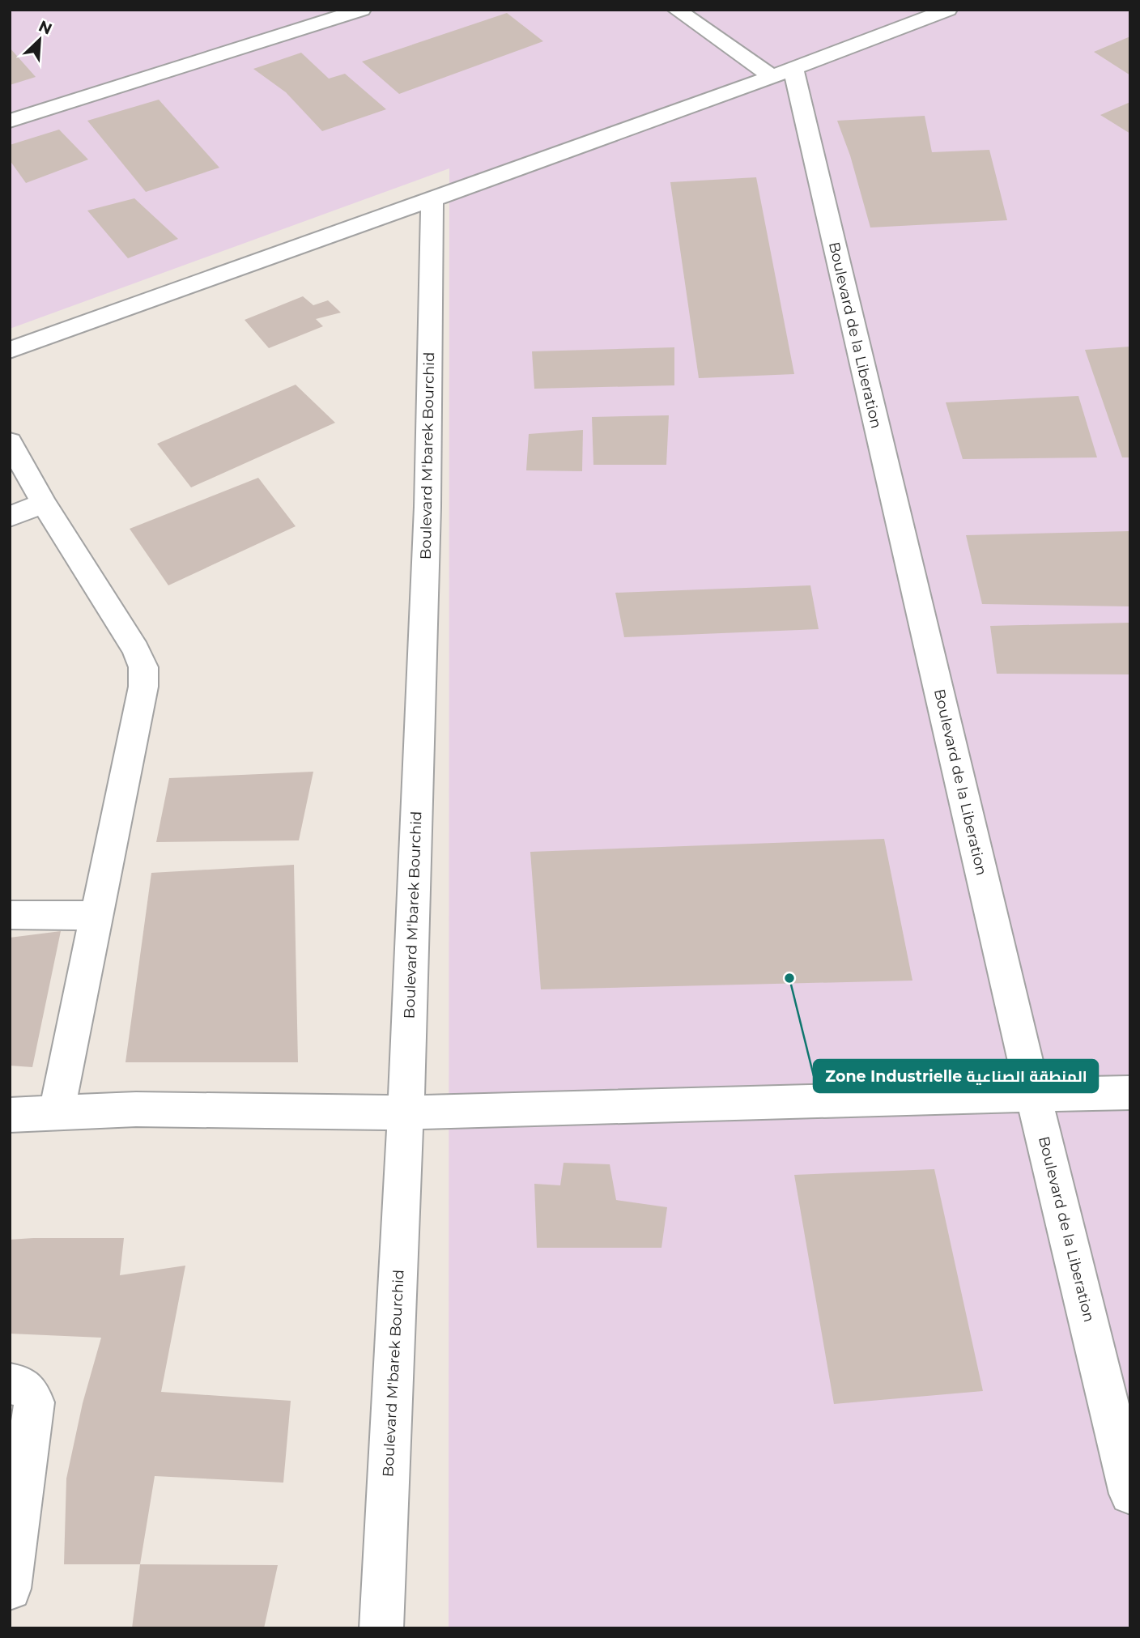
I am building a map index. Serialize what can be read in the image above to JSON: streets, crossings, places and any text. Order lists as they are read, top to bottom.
{
  "streets": {
    "street": ["Boulevard de la Liberation", "Boulevard M'barek Bourchid"]
  },
  "places": ["Zone Industrielle المنطقة الصناعية"],
  "north": "top right"
}
